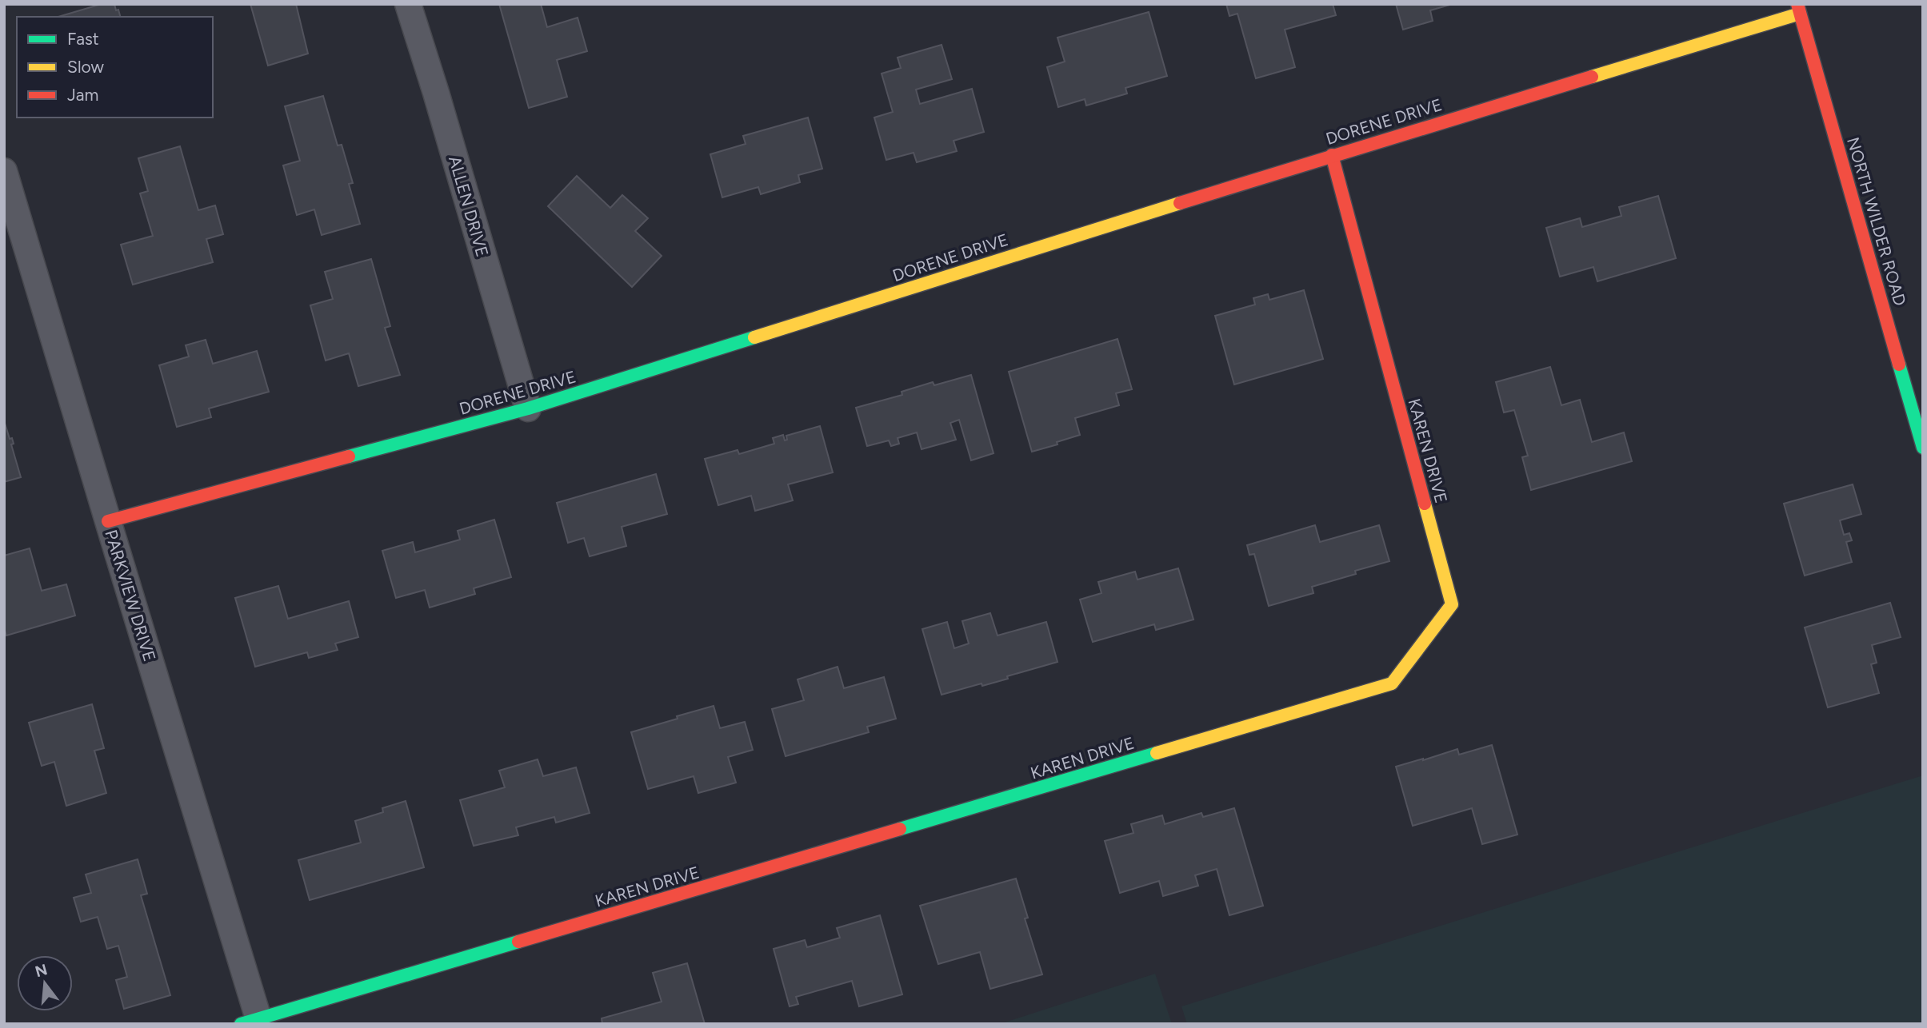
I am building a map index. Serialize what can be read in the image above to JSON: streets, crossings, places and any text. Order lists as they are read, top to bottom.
{
  "streets": {
    "street": [
      "DORENE DRIVE",
      "ALLEN DRIVE",
      "NORTH WILDER ROAD",
      "KAREN DRIVE",
      "PARKVIEW DRIVE"
    ]
  },
  "crossings": [
    ["DORENE DRIVE", "ALLEN DRIVE"],
    ["DORENE DRIVE", "NORTH WILDER ROAD"],
    ["DORENE DRIVE", "KAREN DRIVE"],
    ["DORENE DRIVE", "PARKVIEW DRIVE"],
    ["KAREN DRIVE", "PARKVIEW DRIVE"]
  ],
  "legend": ["Fast", "Slow", "Jam"],
  "north": "top"
}
